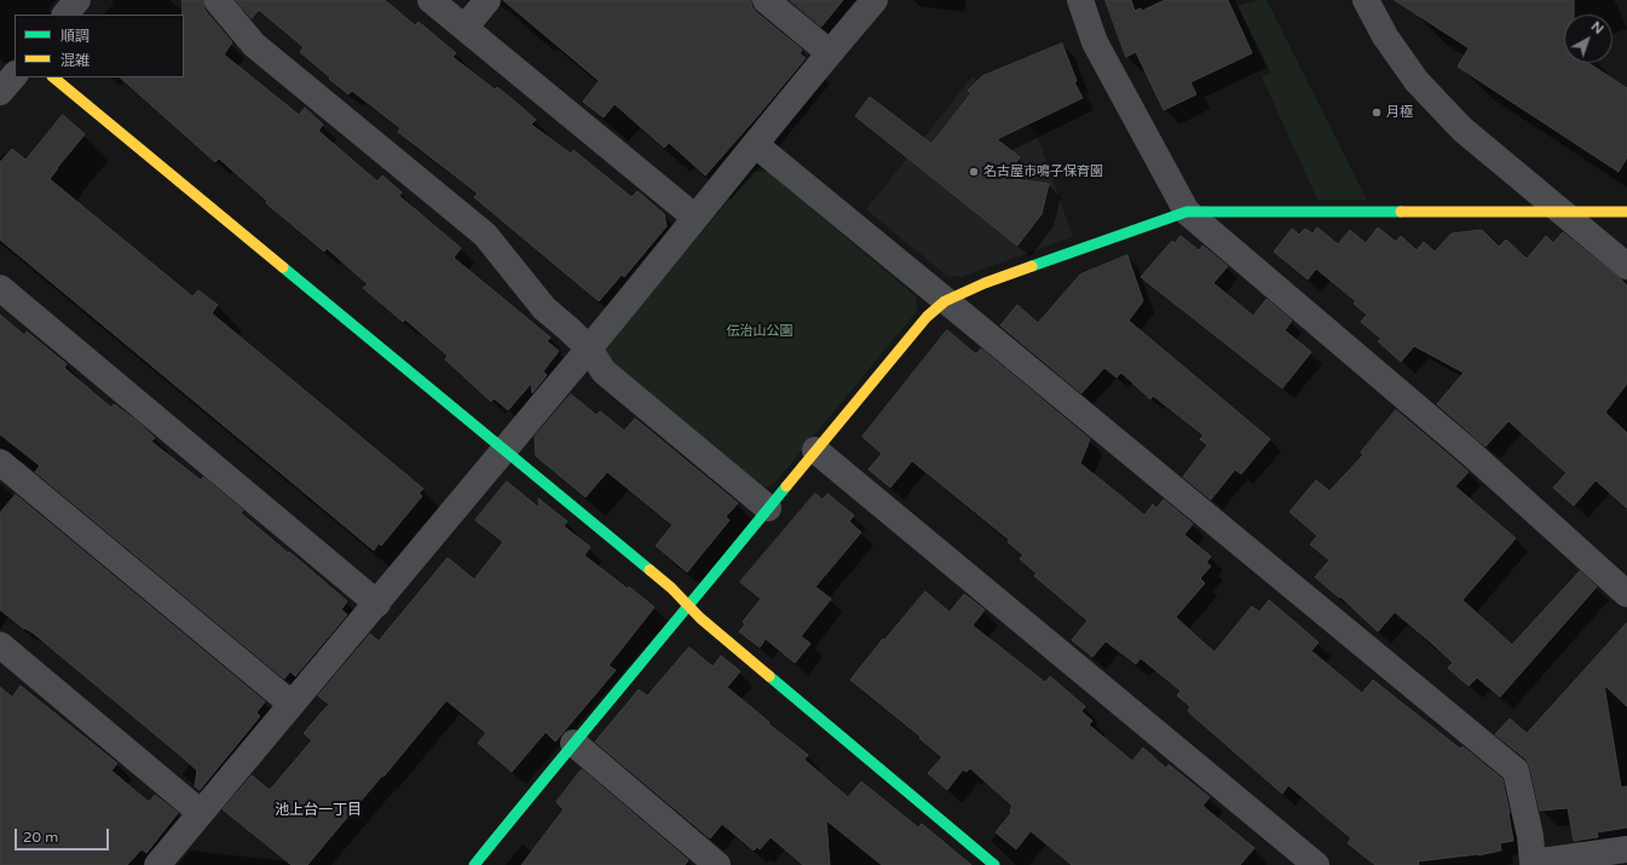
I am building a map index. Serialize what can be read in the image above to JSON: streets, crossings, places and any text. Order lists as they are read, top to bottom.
{
  "districts": ["池上台一丁目"],
  "parks": ["伝治山公園"],
  "places": ["月極", "名古屋市鳴子保育園"],
  "legend": ["順調", "混雑"],
  "scale_bar": "20 m",
  "north": "top right"
}
